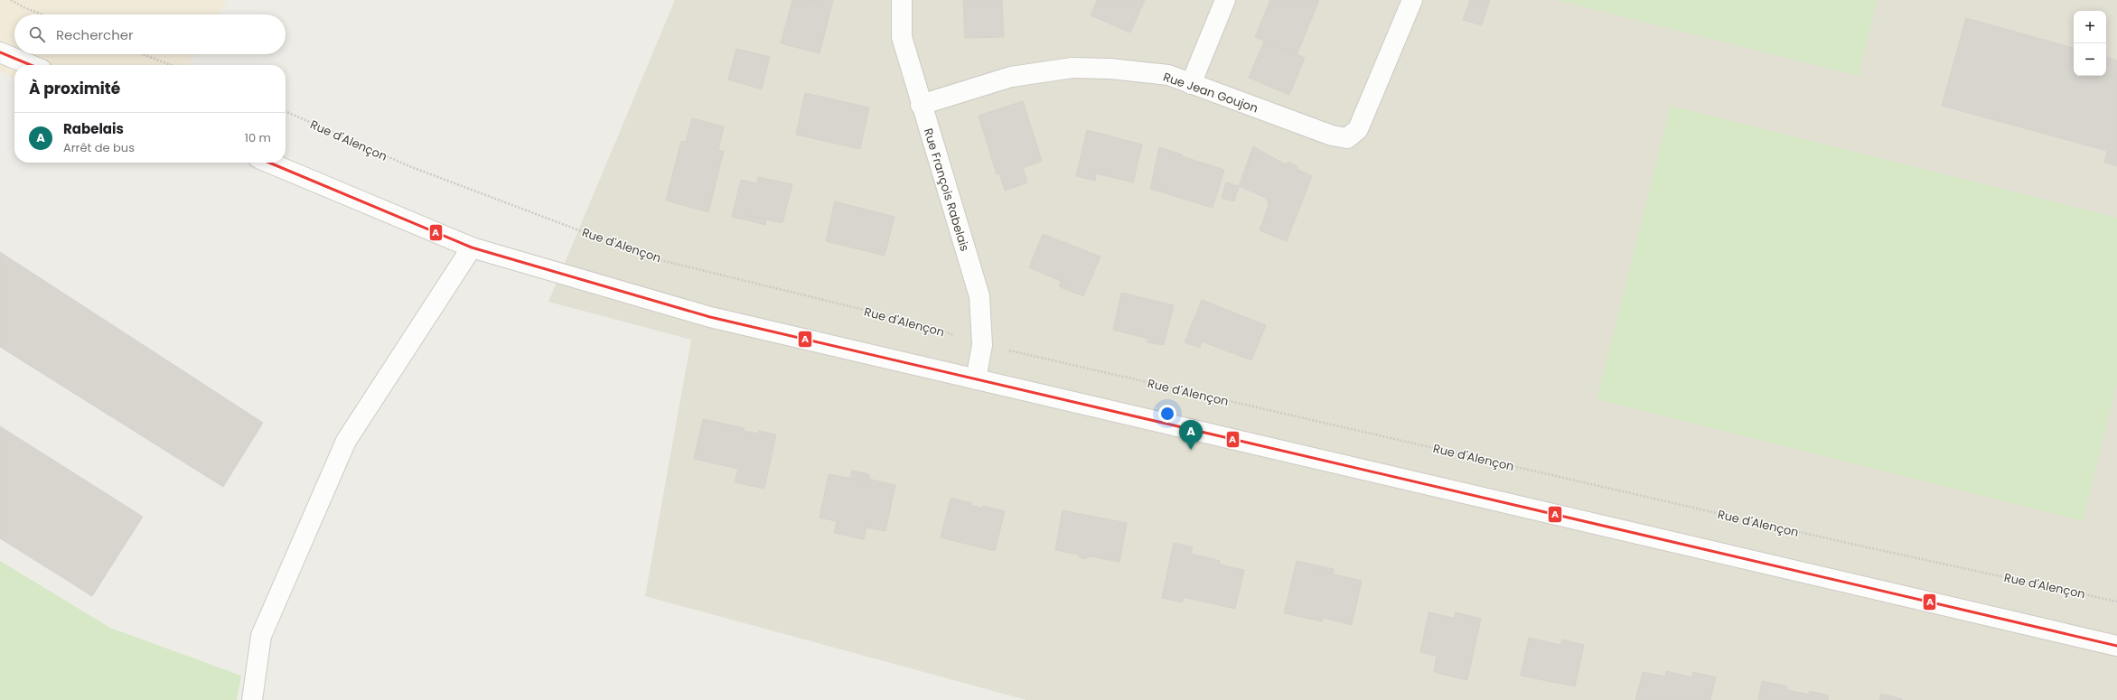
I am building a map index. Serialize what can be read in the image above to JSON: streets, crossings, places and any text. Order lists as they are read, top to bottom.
{
  "streets": {
    "street": ["Rue Jean Goujon", "Rue François Rabelais"],
    "path": ["Rue d'Alençon"]
  },
  "crossings": [
    ["Rue Jean Goujon", "Rue François Rabelais"],
    ["Rue d'Alençon", "Rue François Rabelais"]
  ],
  "lines": ["transit line A"],
  "page": {
    "map_buttons": ["+", "−"],
    "search": "Rechercher",
    "heading": "À proximité",
    "list": [
      {
        "mark": "A",
        "name": "Rabelais",
        "note": "Arrêt de bus",
        "value": "10 m"
      }
    ],
    "pins": "A"
  }
}
